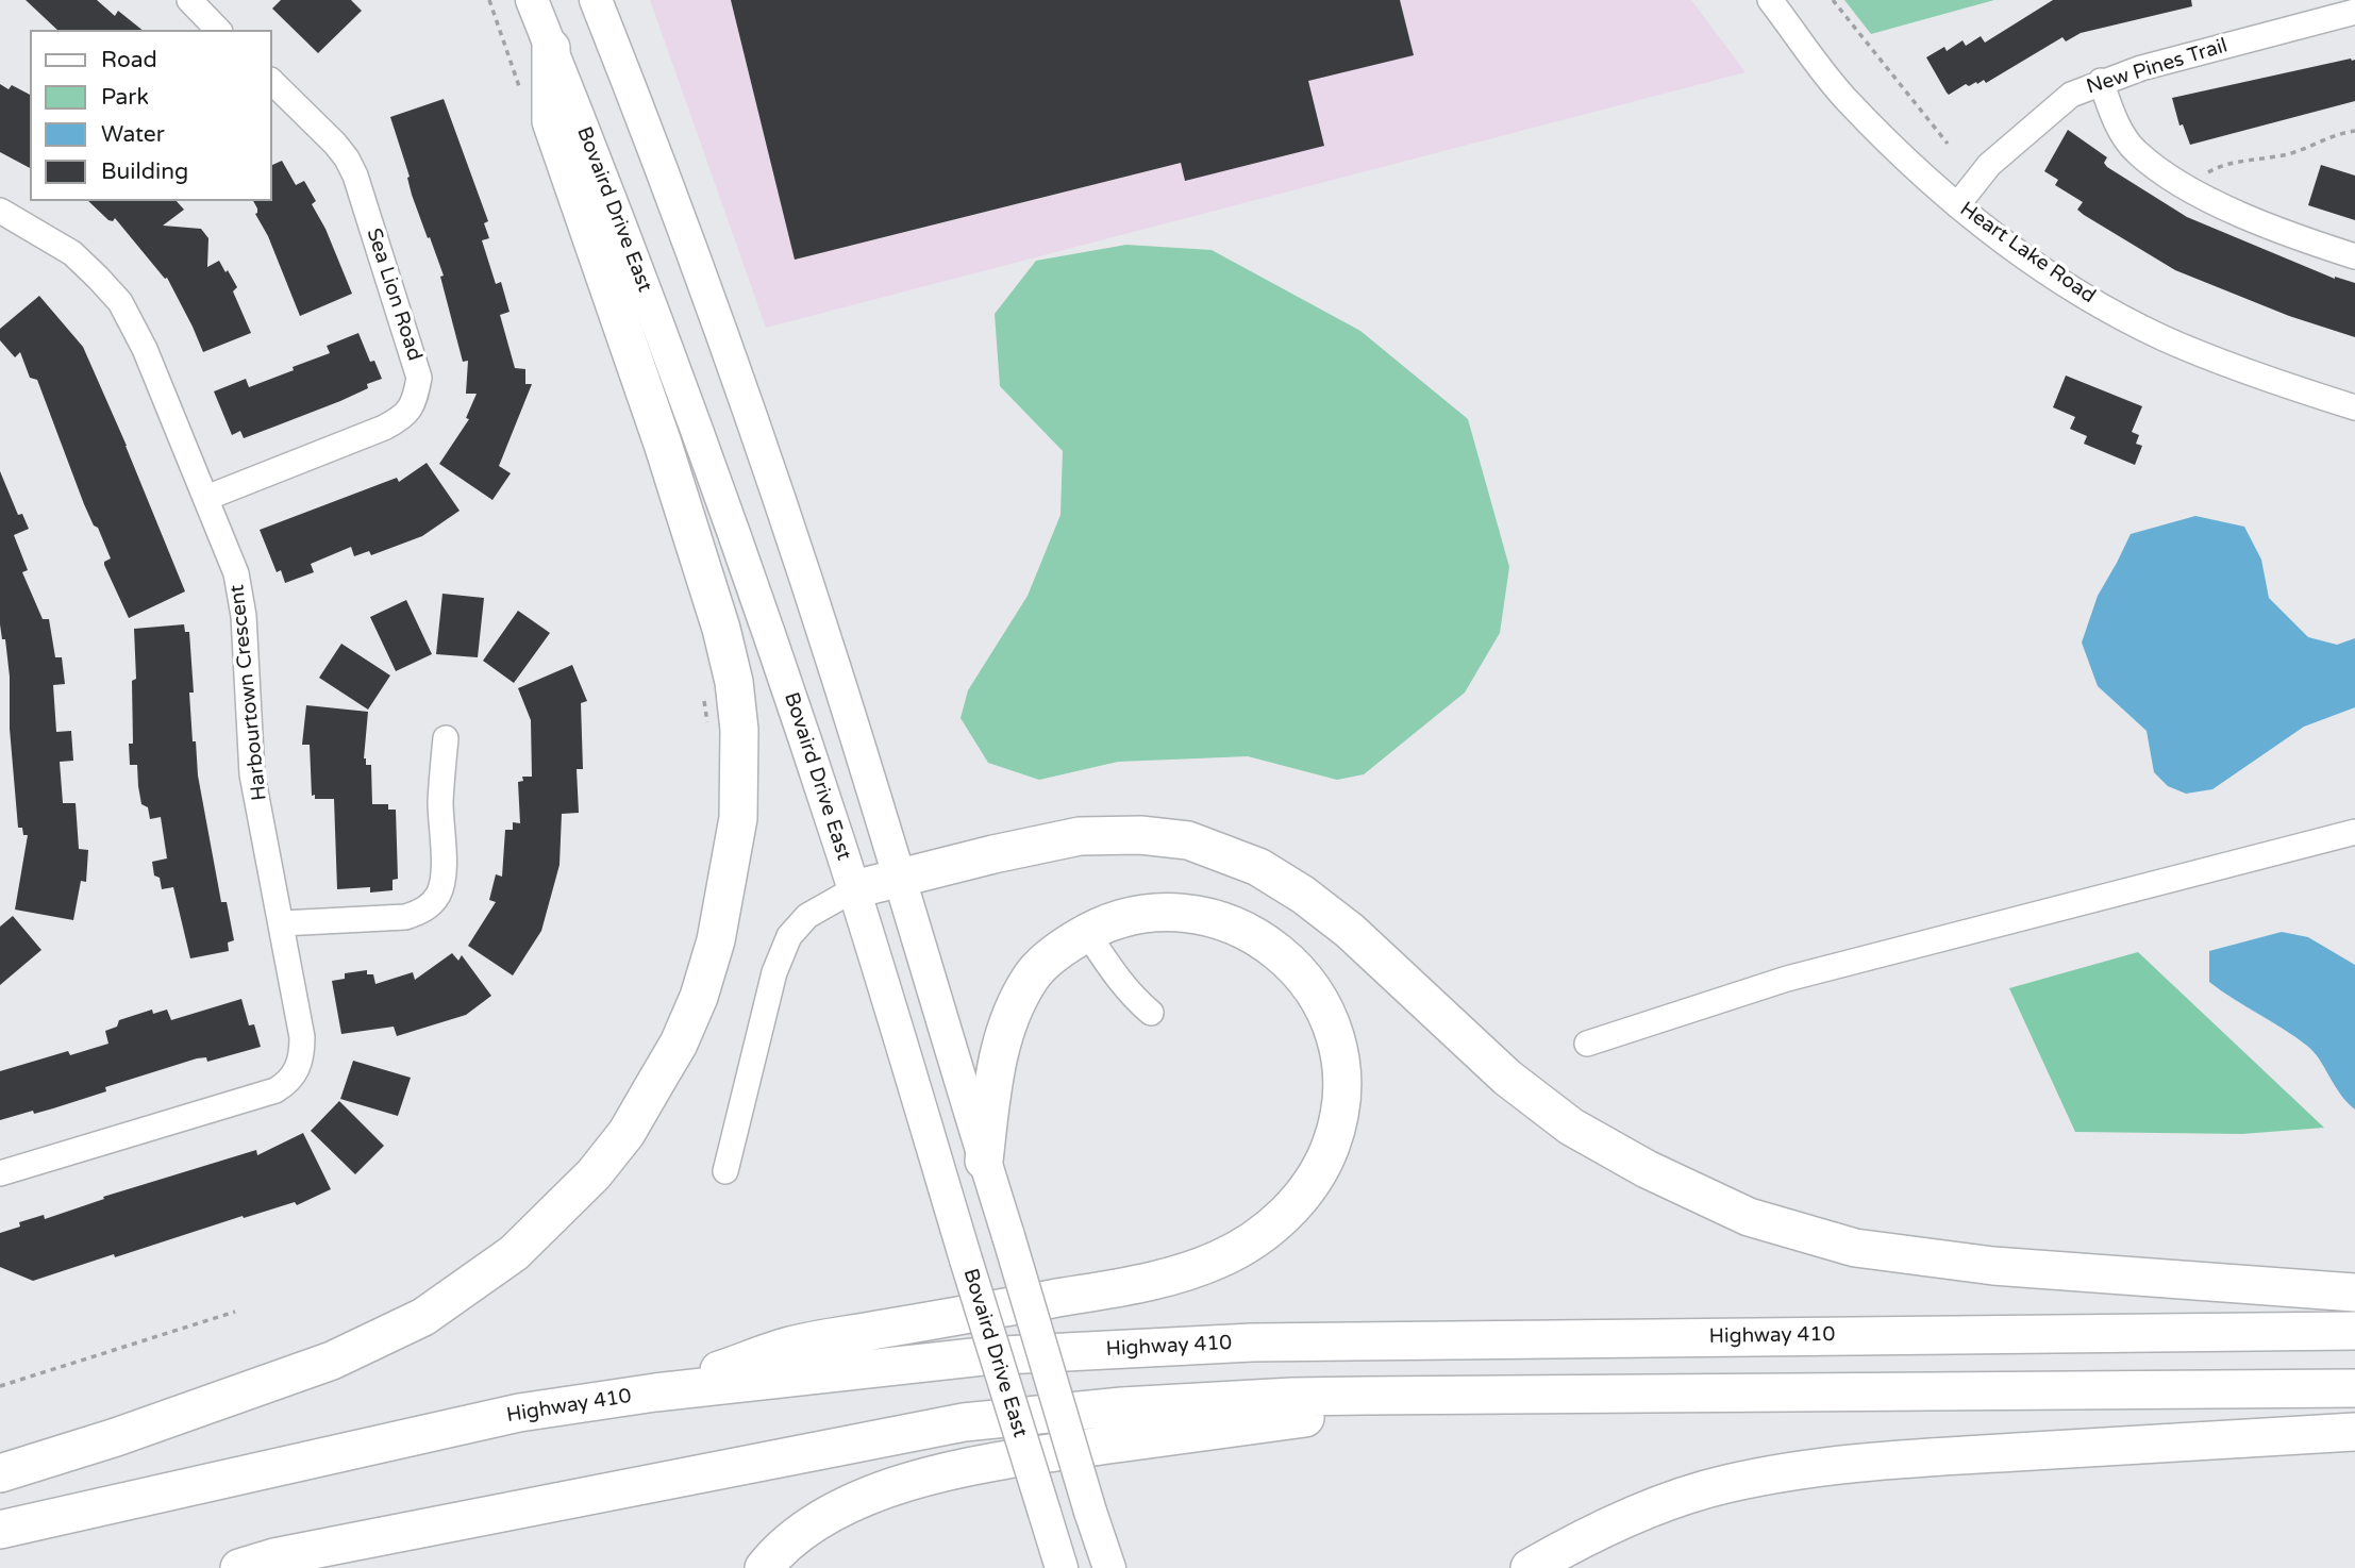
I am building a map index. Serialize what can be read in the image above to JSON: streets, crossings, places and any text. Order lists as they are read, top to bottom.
{
  "streets": {
    "highway": ["Highway 410"],
    "main road": ["Bovaird Drive East"],
    "street": [
      "New Pines Trail",
      "Heart Lake Road",
      "Sea Lion Road",
      "Harbourtown Crescent"
    ]
  },
  "crossings": [
    ["New Pines Trail", "Heart Lake Road"],
    ["Sea Lion Road", "Harbourtown Crescent"]
  ],
  "legend": [
    "Road",
    "Park",
    "Water",
    "Building"
  ]
}
